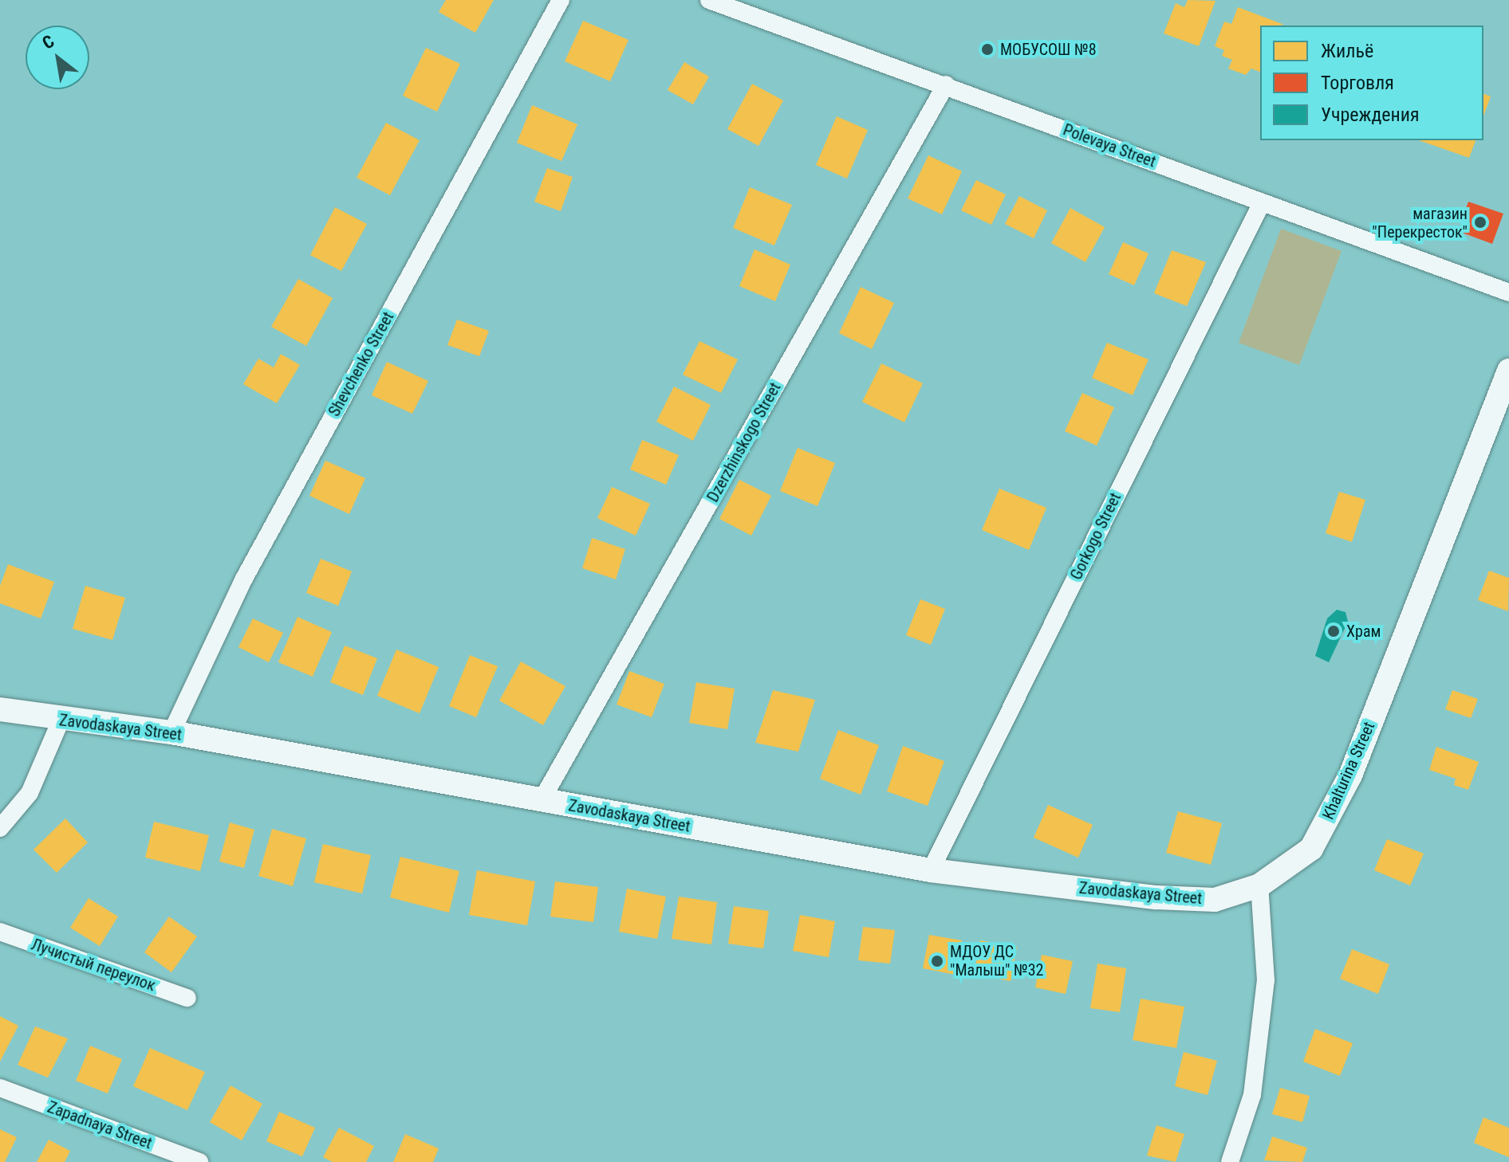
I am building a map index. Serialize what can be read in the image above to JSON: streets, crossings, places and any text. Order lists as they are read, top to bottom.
{
  "streets": {
    "main road": ["Zavodaskaya Street", "Khalturina Street"],
    "street": [
      "Polevaya Street",
      "Shevchenko Street",
      "Dzerzhinskogo Street",
      "Gorkogo Street",
      "Лучистый переулок",
      "Zapadnaya Street"
    ]
  },
  "crossings": [
    ["Polevaya Street", "Dzerzhinskogo Street"],
    ["Polevaya Street", "Gorkogo Street"],
    ["Shevchenko Street", "Zavodaskaya Street"],
    ["Dzerzhinskogo Street", "Zavodaskaya Street"],
    ["Gorkogo Street", "Zavodaskaya Street"],
    ["Zavodaskaya Street", "Khalturina Street"]
  ],
  "places": [
    "МОБУСОШ №8",
    "магазин \"Перекресток\"",
    "Храм",
    "МДОУ ДС \"Малыш\" №32"
  ],
  "legend": ["Жильё", "Торговля", "Учреждения"],
  "north": "top left"
}
